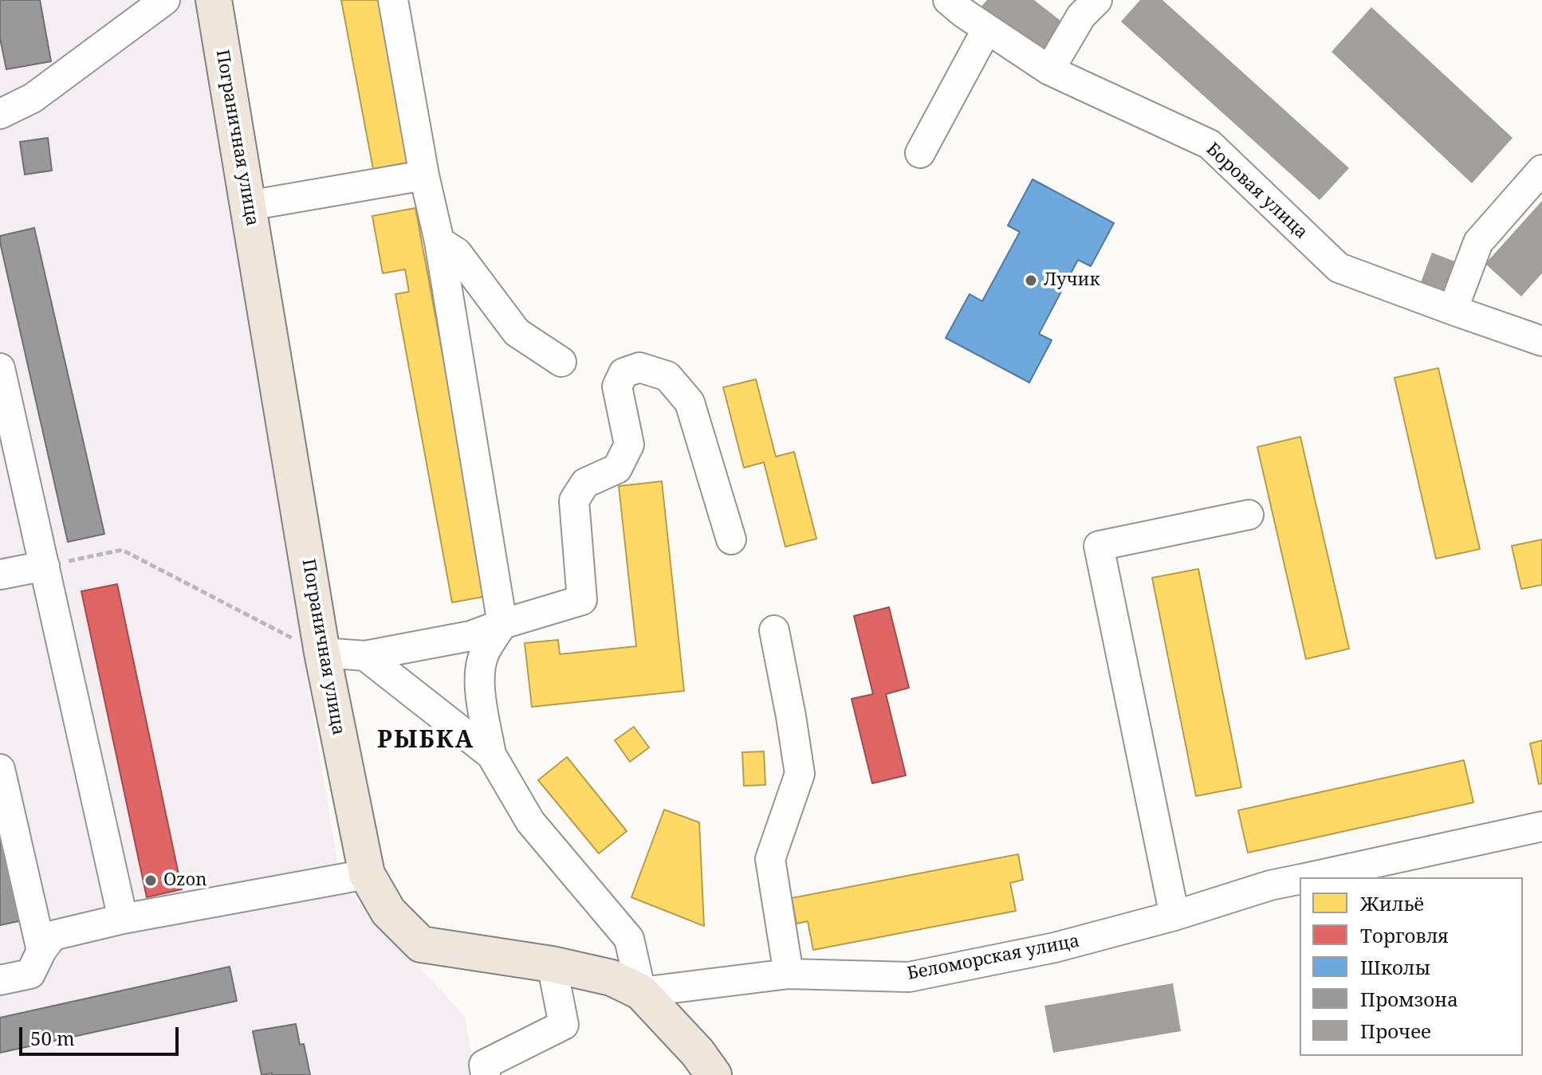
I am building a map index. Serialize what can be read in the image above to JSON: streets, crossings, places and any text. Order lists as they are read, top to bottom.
{
  "streets": {
    "main road": ["Пограничная улица"],
    "street": ["Боровая улица", "Беломорская улица"]
  },
  "crossings": [
    ["Пограничная улица", "Беломорская улица"]
  ],
  "districts": ["РЫБКА"],
  "places": ["Лучик", "Ozon"],
  "legend": [
    "Жильё",
    "Торговля",
    "Школы",
    "Промзона",
    "Прочее"
  ],
  "scale_bar": "50 m"
}
